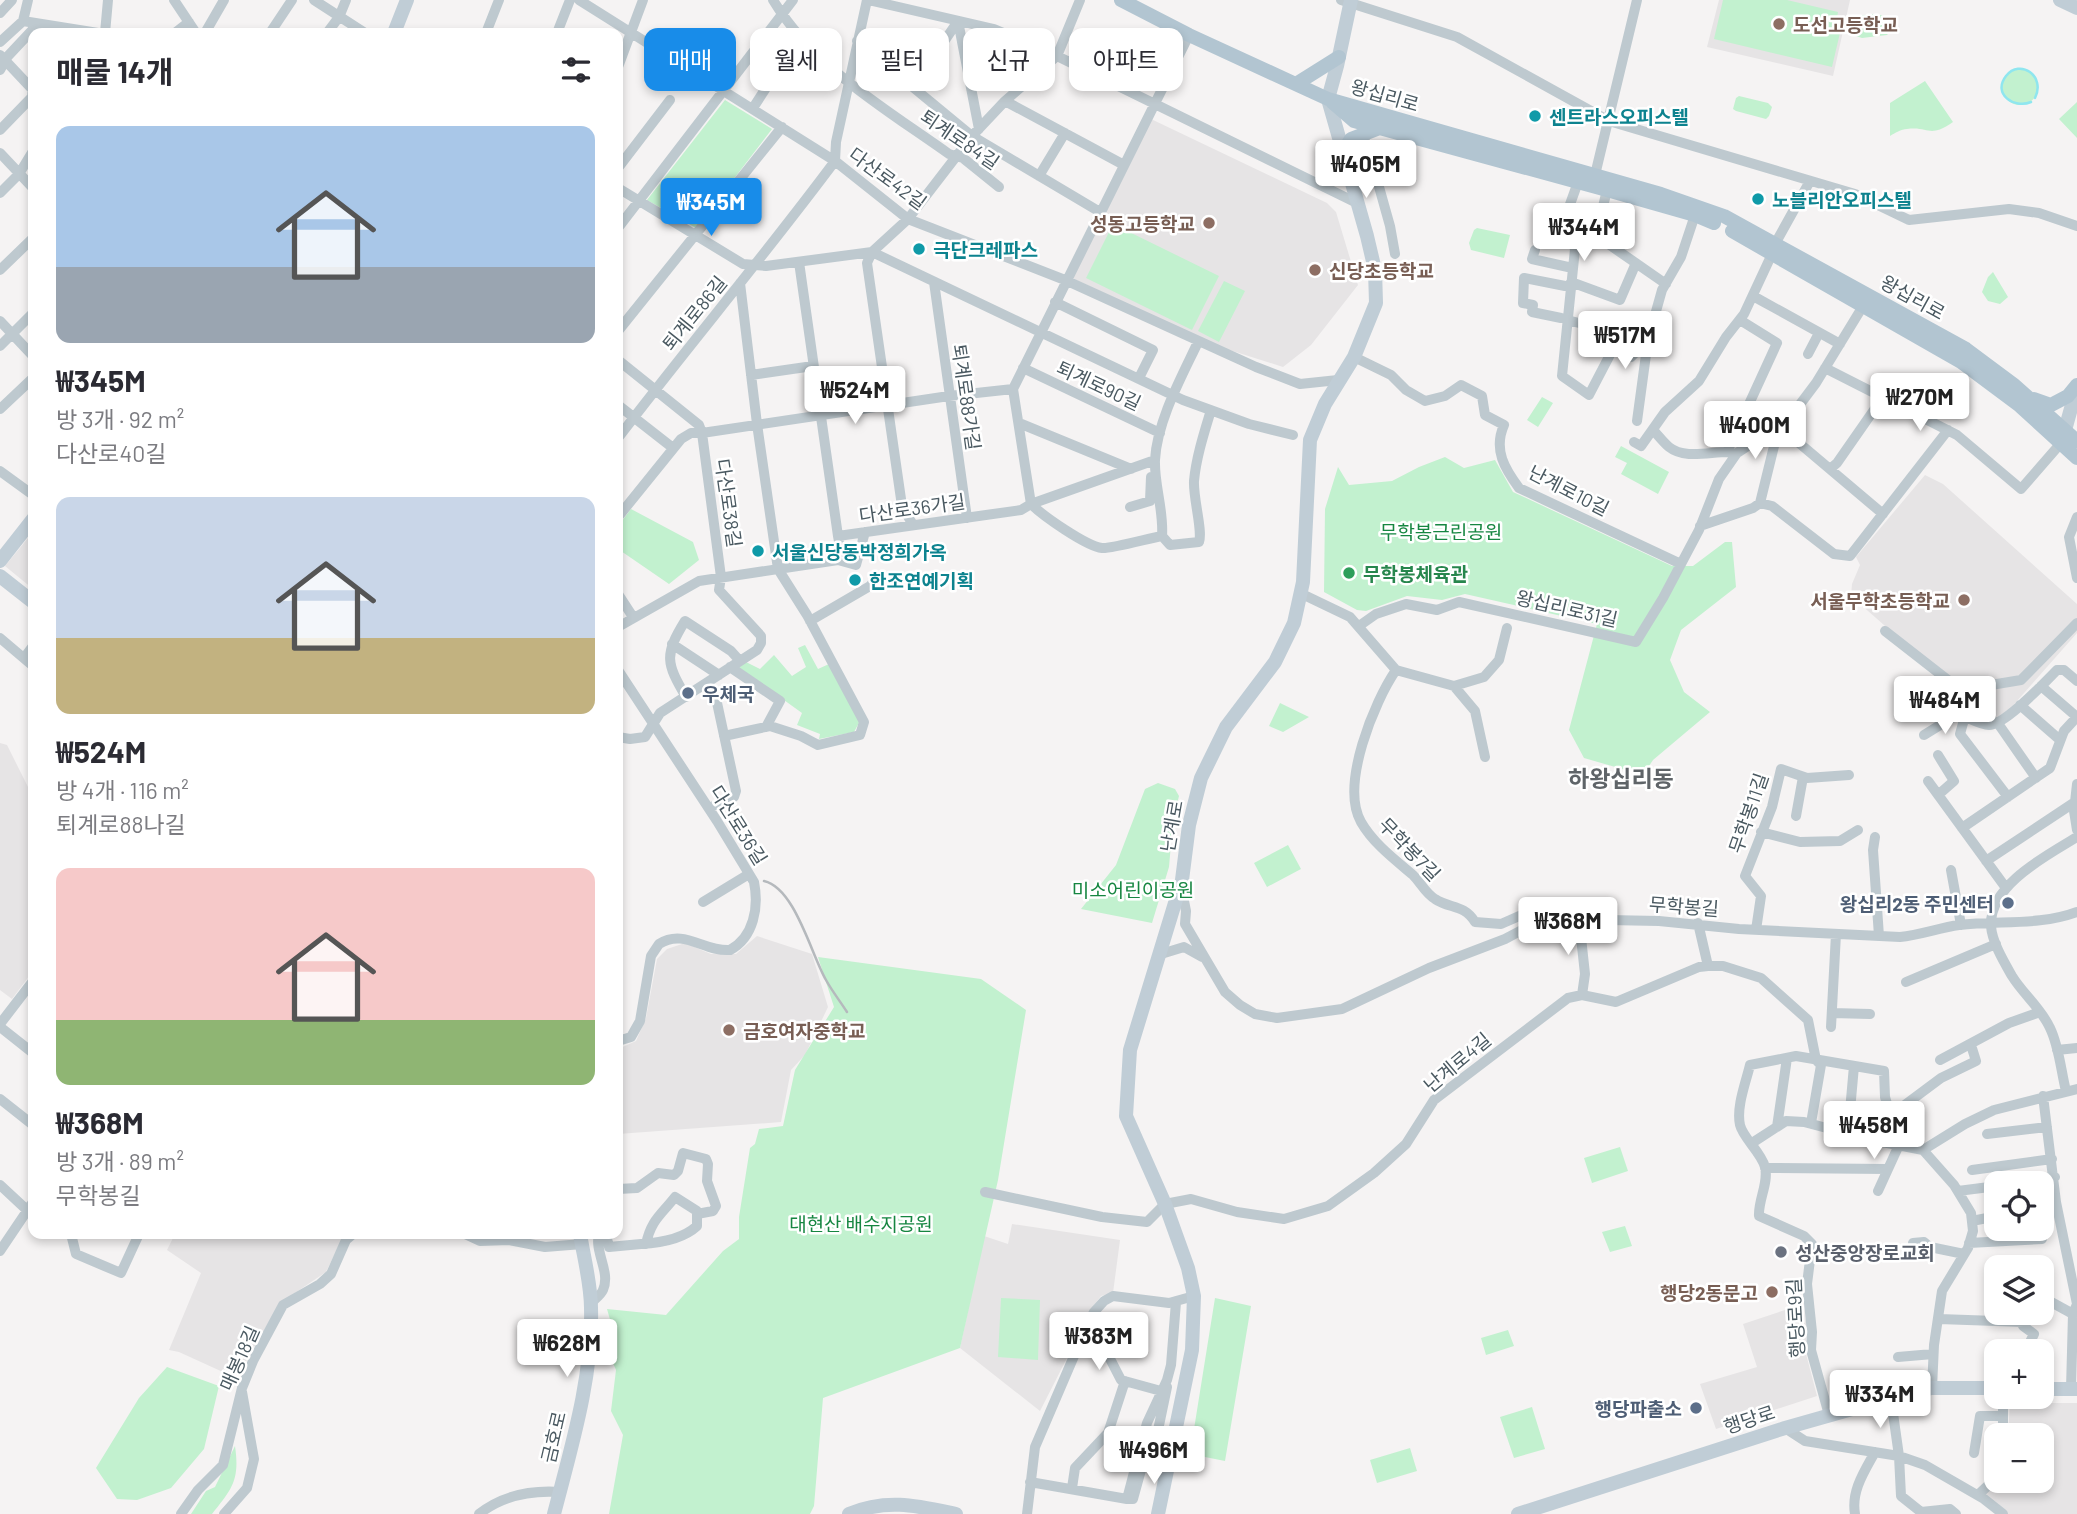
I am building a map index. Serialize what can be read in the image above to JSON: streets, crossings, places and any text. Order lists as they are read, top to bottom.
{
  "streets": {
    "main road": [
      "왕십리로",
      "난계로",
      "행당로",
      "금호로"
    ],
    "street": [
      "퇴계로84길",
      "다산로42길",
      "퇴계로86길",
      "퇴계로90길",
      "퇴계로88가길",
      "난계로10길",
      "다산로38길",
      "다산로36가길",
      "왕십리로31길",
      "무학봉11길",
      "다산로36길",
      "무학봉7길",
      "무학봉길",
      "난계로4길",
      "행당로9길",
      "매봉18길"
    ]
  },
  "crossings": [
    ["왕십리로", "왕십리로31길"],
    ["왕십리로", "난계로"],
    ["다산로42길", "퇴계로86길"],
    ["다산로42길", "난계로"],
    ["퇴계로88가길", "다산로36가길"],
    ["난계로10길", "왕십리로31길"],
    ["난계로10길", "난계로"],
    ["무학봉11길", "무학봉길"],
    ["난계로", "무학봉길"],
    ["난계로", "난계로4길"],
    ["무학봉7길", "무학봉길"],
    ["행당로9길", "행당로"]
  ],
  "districts": ["하왕십리동"],
  "parks": ["무학봉근린공원", "미소어린이공원", "대현산 배수지공원"],
  "places": [
    "도선고등학교",
    "센트라스오피스텔",
    "노블리안오피스텔",
    "성동고등학교",
    "극단크레파스",
    "신당초등학교",
    "서울신당동박정희가옥",
    "무학봉체육관",
    "한조연예기획",
    "서울무학초등학교",
    "우체국",
    "왕십리2동 주민센터",
    "금호여자중학교",
    "성산중앙장로교회",
    "행당2동문고",
    "행당파출소"
  ],
  "page": {
    "chip": [
      "매매",
      "월세",
      "필터",
      "신규",
      "아파트"
    ],
    "heading": "매물 14개",
    "list": [
      {
        "name": "₩345M",
        "note": "방 3개 · 92 m² · 다산로40길"
      },
      {
        "name": "₩524M",
        "note": "방 4개 · 116 m² · 퇴계로88나길"
      },
      {
        "name": "₩368M",
        "note": "방 3개 · 89 m² · 무학봉길"
      }
    ],
    "price": [
      "₩405M",
      "₩345M",
      "₩344M",
      "₩517M",
      "₩524M",
      "₩270M",
      "₩400M",
      "₩484M",
      "₩368M",
      "₩458M",
      "₩383M",
      "₩628M",
      "₩334M",
      "₩496M"
    ],
    "map_buttons": ["+", "−"]
  }
}
